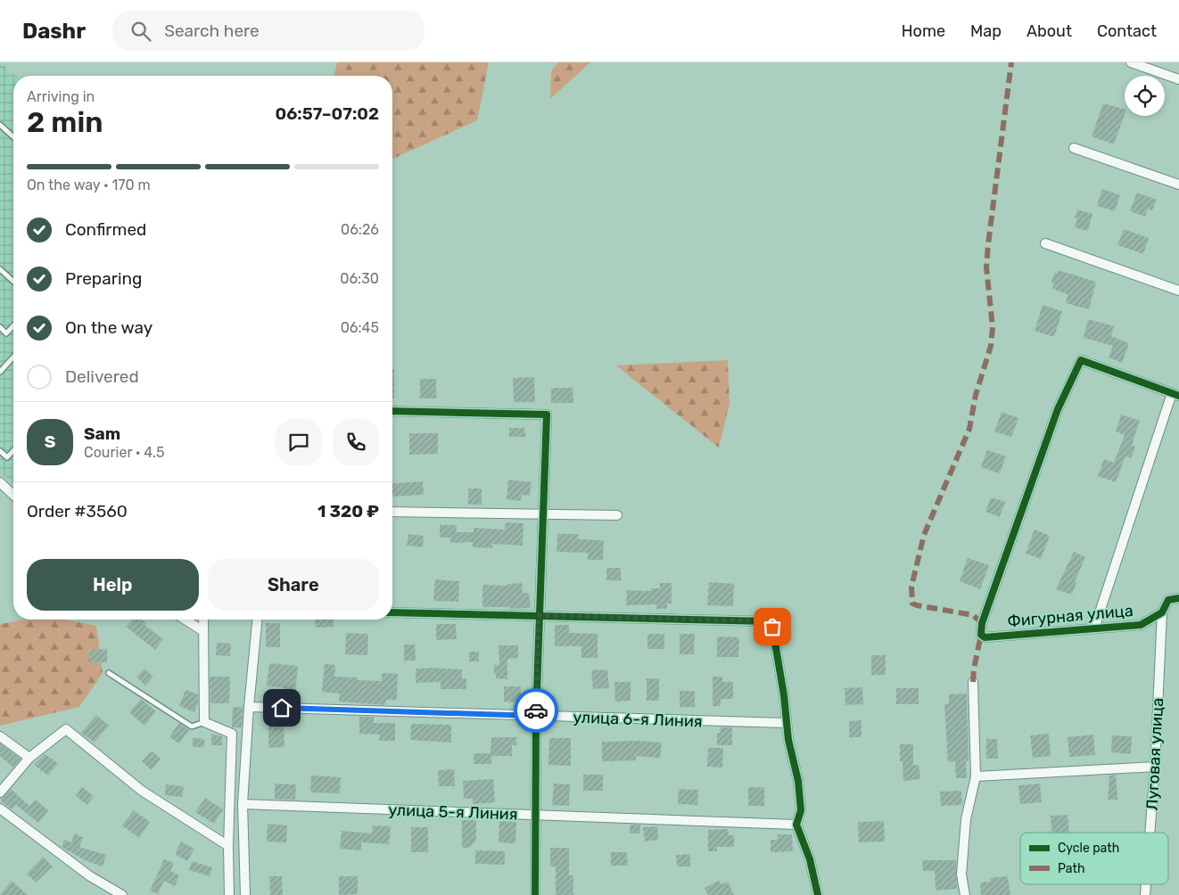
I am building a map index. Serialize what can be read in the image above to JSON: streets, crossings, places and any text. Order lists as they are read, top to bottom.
{
  "streets": {
    "street": [
      "Фигурная улица",
      "улица 6-я Линия",
      "Луговая улица",
      "улица 5-я Линия"
    ]
  },
  "crossings": [
    ["Фигурная улица", "Луговая улица"]
  ],
  "legend": ["Cycle path", "Path"],
  "page": {
    "header": "Dashr",
    "search": "Search here",
    "nav": [
      "Home",
      "Map",
      "About",
      "Contact"
    ],
    "heading": ["2 min", "Arriving in", "06:57–07:02"],
    "panel": [
      "Sam",
      "Courier · 4.5",
      "Order #3560",
      "1 320 ₽"
    ],
    "bar": "On the way · 170 m",
    "list": [
      ["Confirmed", "06:26"],
      ["Preparing", "06:30"],
      ["On the way", "06:45"],
      "Delivered"
    ],
    "round": "S",
    "buttons": ["Help", "Share"]
  }
}
